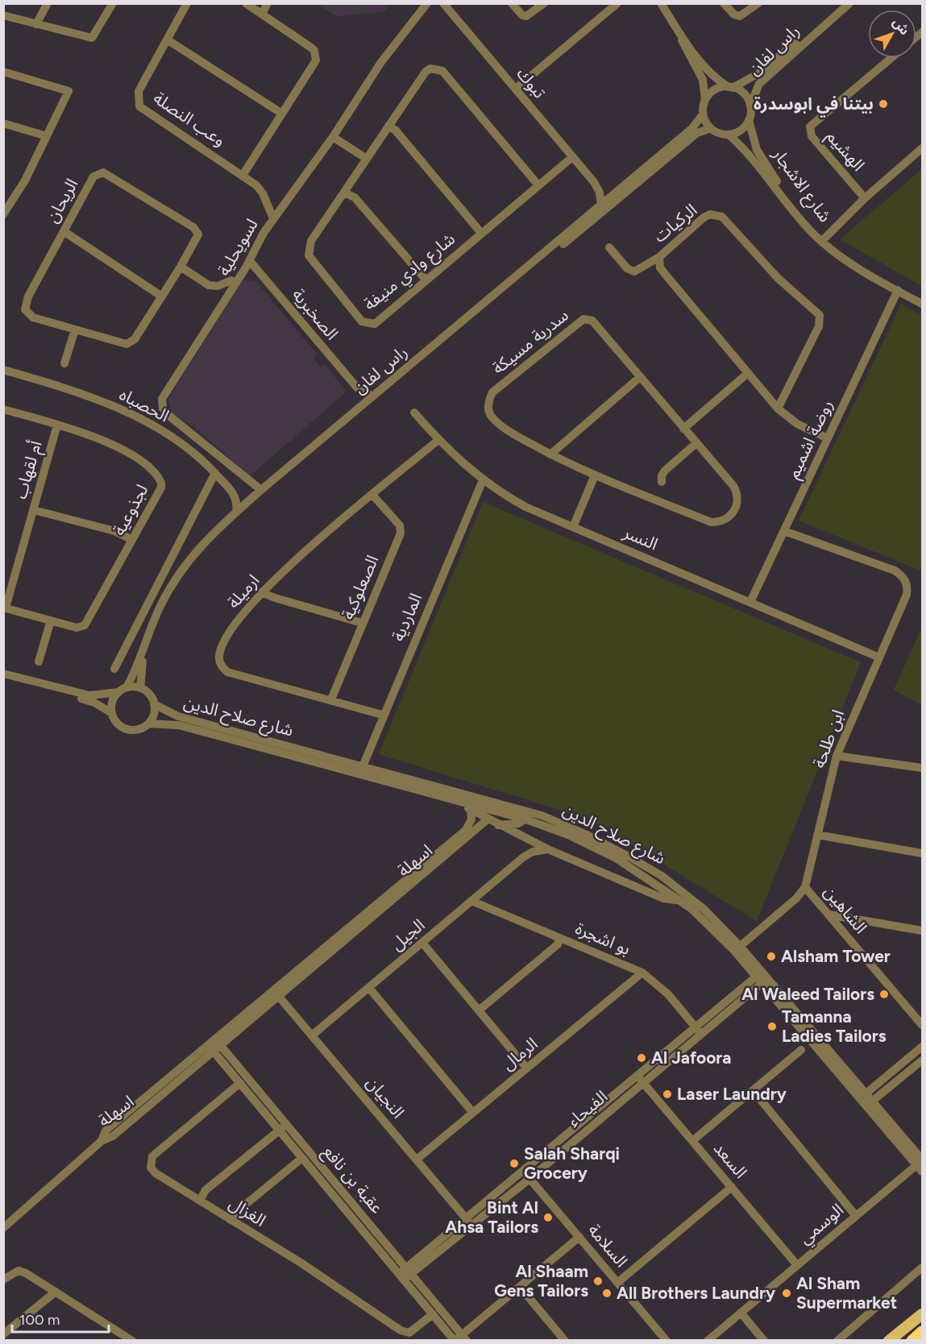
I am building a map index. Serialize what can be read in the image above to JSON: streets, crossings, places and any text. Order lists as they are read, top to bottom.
{
  "streets": {
    "street": [
      "راس لفان",
      "تبوك",
      "وعب النصلة",
      "الهشيم",
      "شارع الاشجار",
      "الريحان",
      "الركيات",
      "لسويحلية",
      "شارع وادي منيفة",
      "الصخبرية",
      "سدرية مسيكة",
      "الحصباه",
      "روضة اشميم",
      "أم لقهاب",
      "لجذوعية",
      "النسر",
      "الصعلوكية",
      "ارميلة",
      "الماردية",
      "شارع صلاح الدين",
      "ابن طلحة",
      "اسهلة",
      "الشاهين",
      "الجيل",
      "بو اشجرة",
      "الرمال",
      "النجيان",
      "الفيحاء",
      "السعد",
      "عقبة بن نافع",
      "الغزال",
      "الوسمي",
      "السلامة"
    ]
  },
  "crossings": [
    ["راس لفان", "تبوك"],
    ["راس لفان", "شارع الاشجار"],
    ["راس لفان", "لسويحلية"],
    ["راس لفان", "الصخبرية"],
    ["راس لفان", "الحصباه"],
    ["راس لفان", "شارع صلاح الدين"],
    ["تبوك", "شارع وادي منيفة"],
    ["وعب النصلة", "لسويحلية"],
    ["شارع الاشجار", "روضة اشميم"],
    ["الركيات", "روضة اشميم"],
    ["لسويحلية", "الصخبرية"],
    ["روضة اشميم", "النسر"],
    ["أم لقهاب", "لجذوعية"],
    ["النسر", "ارميلة"],
    ["النسر", "الماردية"],
    ["النسر", "ابن طلحة"],
    ["الصعلوكية", "ارميلة"],
    ["ارميلة", "الماردية"],
    ["الماردية", "شارع صلاح الدين"],
    ["شارع صلاح الدين", "اسهلة"],
    ["شارع صلاح الدين", "الشاهين"],
    ["شارع صلاح الدين", "الجيل"],
    ["شارع صلاح الدين", "الفيحاء"],
    ["شارع صلاح الدين", "الوسمي"],
    ["ابن طلحة", "الشاهين"],
    ["اسهلة", "النجيان"],
    ["اسهلة", "عقبة بن نافع"],
    ["الجيل", "بو اشجرة"],
    ["الجيل", "النجيان"],
    ["بو اشجرة", "الرمال"],
    ["بو اشجرة", "الفيحاء"],
    ["الرمال", "النجيان"],
    ["النجيان", "الفيحاء"],
    ["الفيحاء", "السعد"],
    ["الفيحاء", "عقبة بن نافع"],
    ["الفيحاء", "السلامة"],
    ["السعد", "الوسمي"],
    ["عقبة بن نافع", "الغزال"]
  ],
  "places": [
    "بيتنا في ابوسدرة",
    "Alsham Tower",
    "Al Waleed Tailors",
    "Tamanna Ladies Tailors",
    "Al Jafoora",
    "Laser Laundry",
    "Salah Sharqi Grocery",
    "Bint Al Ahsa Tailors",
    "Al Shaam Gens Tailors",
    "All Brothers Laundry",
    "Al Sham Supermarket"
  ],
  "scale_bar": "100 m",
  "north": "top right"
}
